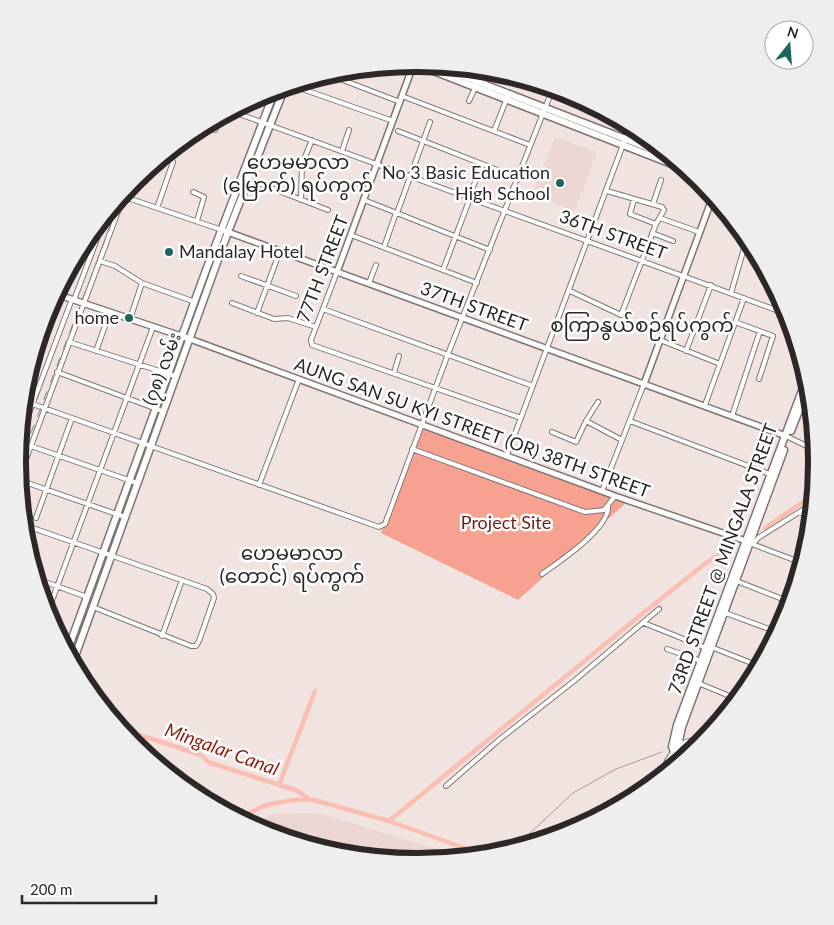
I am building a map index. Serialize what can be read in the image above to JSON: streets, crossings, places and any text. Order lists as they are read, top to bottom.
{
  "streets": {
    "main road": ["(၇၈) လမ်း", "73RD STREET @ MINGALA STREET"],
    "street": [
      "36TH STREET",
      "77TH STREET",
      "37TH STREET",
      "AUNG SAN SU KYI STREET (OR) 38TH STREET"
    ]
  },
  "crossings": [
    ["36TH STREET", "77TH STREET"],
    ["36TH STREET", "(၇၈) လမ်း"],
    ["77TH STREET", "37TH STREET"],
    ["37TH STREET", "(၇၈) လမ်း"],
    ["37TH STREET", "73RD STREET @ MINGALA STREET"],
    ["(၇၈) လမ်း", "AUNG SAN SU KYI STREET (OR) 38TH STREET"],
    ["AUNG SAN SU KYI STREET (OR) 38TH STREET", "73RD STREET @ MINGALA STREET"]
  ],
  "districts": ["ဟေမမာလာ (မြောက်) ရပ်ကွက်", "စကြာနွယ်စဉ်ရပ်ကွက်", "ဟေမမာလာ (တောင်) ရပ်ကွက်"],
  "water": ["Mingalar Canal"],
  "parks": ["Project Site"],
  "places": ["No 3 Basic Education High School", "Mandalay Hotel", "home"],
  "scale_bar": "200 m",
  "north": "top"
}
